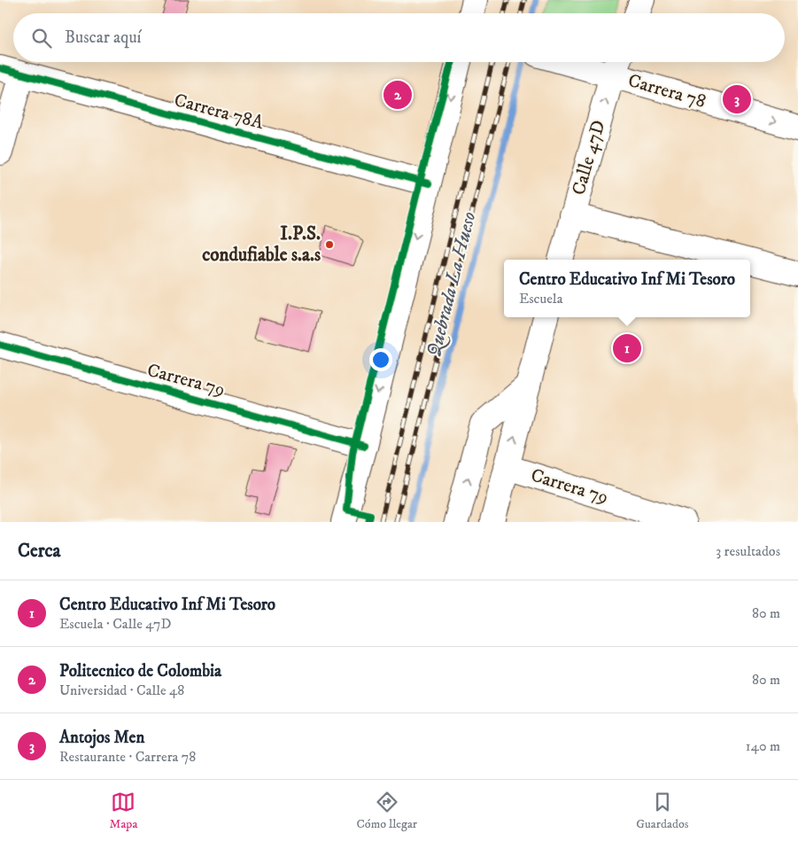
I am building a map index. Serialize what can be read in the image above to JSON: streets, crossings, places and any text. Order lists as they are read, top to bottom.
{
  "streets": {
    "street": [
      "Carrera 78",
      "Carrera 78A",
      "Calle 47D",
      "Carrera 79"
    ]
  },
  "crossings": [
    ["Carrera 78", "Calle 47D"]
  ],
  "water": ["Quebrada La Hueso"],
  "places": ["I.P.S. condufiable s.a.s"],
  "page": {
    "search": "Buscar aquí",
    "pins": ["2", "3", "1"],
    "popup": ["Centro Educativo Inf Mi Tesoro", "Escuela"],
    "heading": ["Cerca", "3 resultados"],
    "list": [
      {
        "mark": "1",
        "name": "Centro Educativo Inf Mi Tesoro",
        "note": "Escuela · Calle 47D",
        "value": "80 m"
      },
      {
        "mark": "2",
        "name": "Politecnico de Colombia",
        "note": "Universidad · Calle 48",
        "value": "80 m"
      },
      {
        "mark": "3",
        "name": "Antojos Men",
        "note": "Restaurante · Carrera 78",
        "value": "140 m"
      }
    ],
    "nav": ["Mapa", "Cómo llegar", "Guardados"]
  }
}
